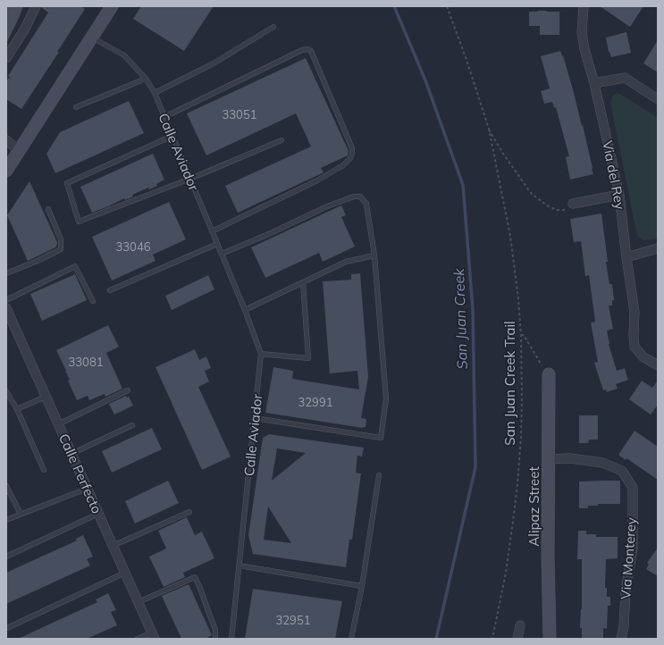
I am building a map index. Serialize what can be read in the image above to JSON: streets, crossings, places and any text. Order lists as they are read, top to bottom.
{
  "streets": {
    "street": [
      "Via del Rey",
      "Calle Perfecto",
      "Alipaz Street",
      "Via Monterey"
    ],
    "lane": ["Calle Aviador"],
    "path": ["San Juan Creek Trail"]
  },
  "crossings": [
    ["Alipaz Street", "Via Monterey"]
  ],
  "water": ["San Juan Creek"],
  "house_numbers": [
    "33051",
    "33046",
    "33081",
    "32991",
    "32951"
  ]
}
